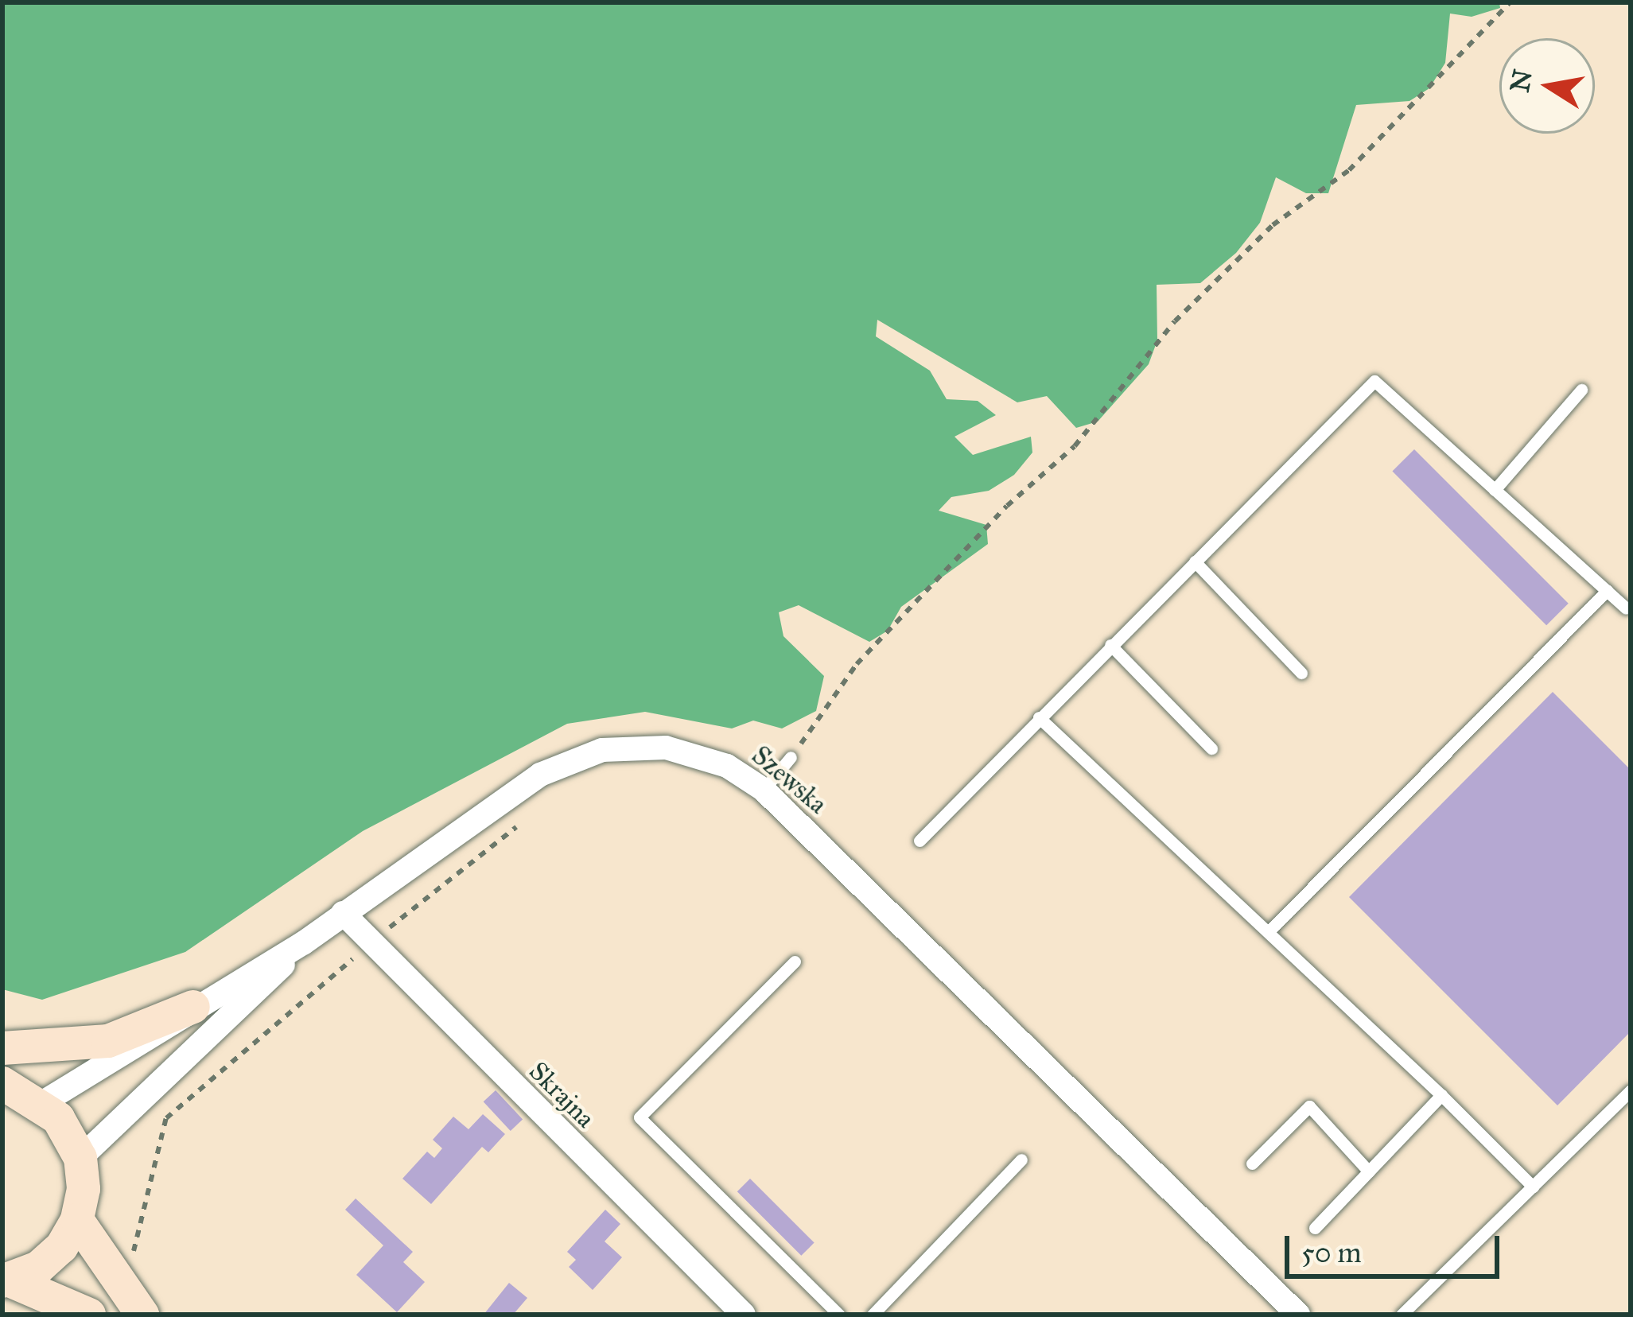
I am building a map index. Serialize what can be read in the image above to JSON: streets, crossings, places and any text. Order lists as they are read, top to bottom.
{
  "streets": {
    "street": ["Szewska", "Skrajna"]
  },
  "crossings": [
    ["Szewska", "Skrajna"]
  ],
  "scale_bar": "50 m",
  "north": "left"
}
